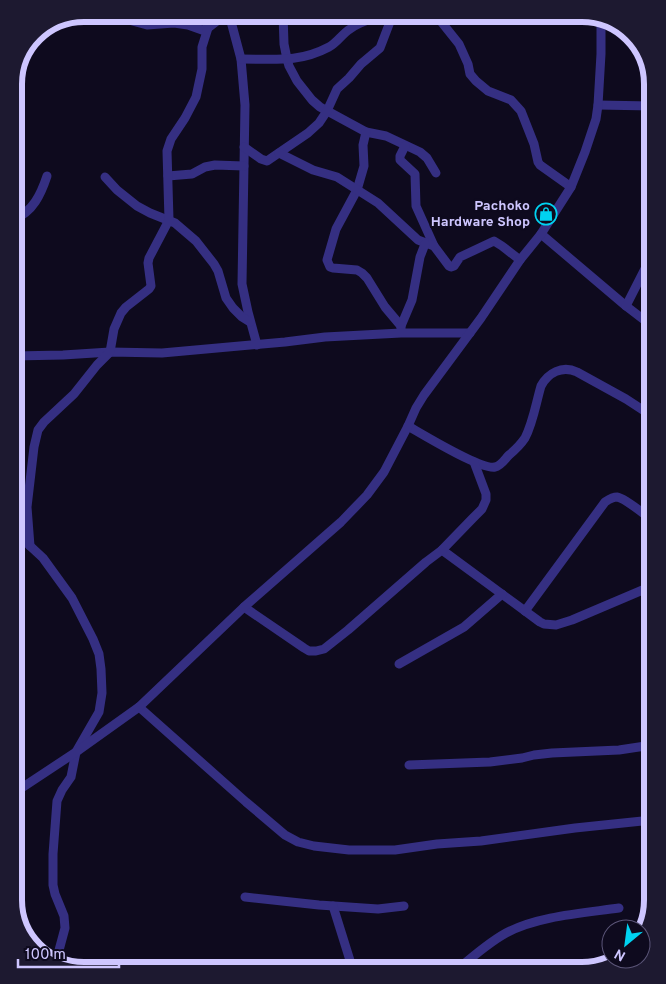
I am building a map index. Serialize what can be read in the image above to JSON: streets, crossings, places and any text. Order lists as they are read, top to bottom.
{
  "places": {
    "shop": ["Pachoko Hardware Shop"]
  },
  "scale_bar": "100 m",
  "north": "bottom left"
}
